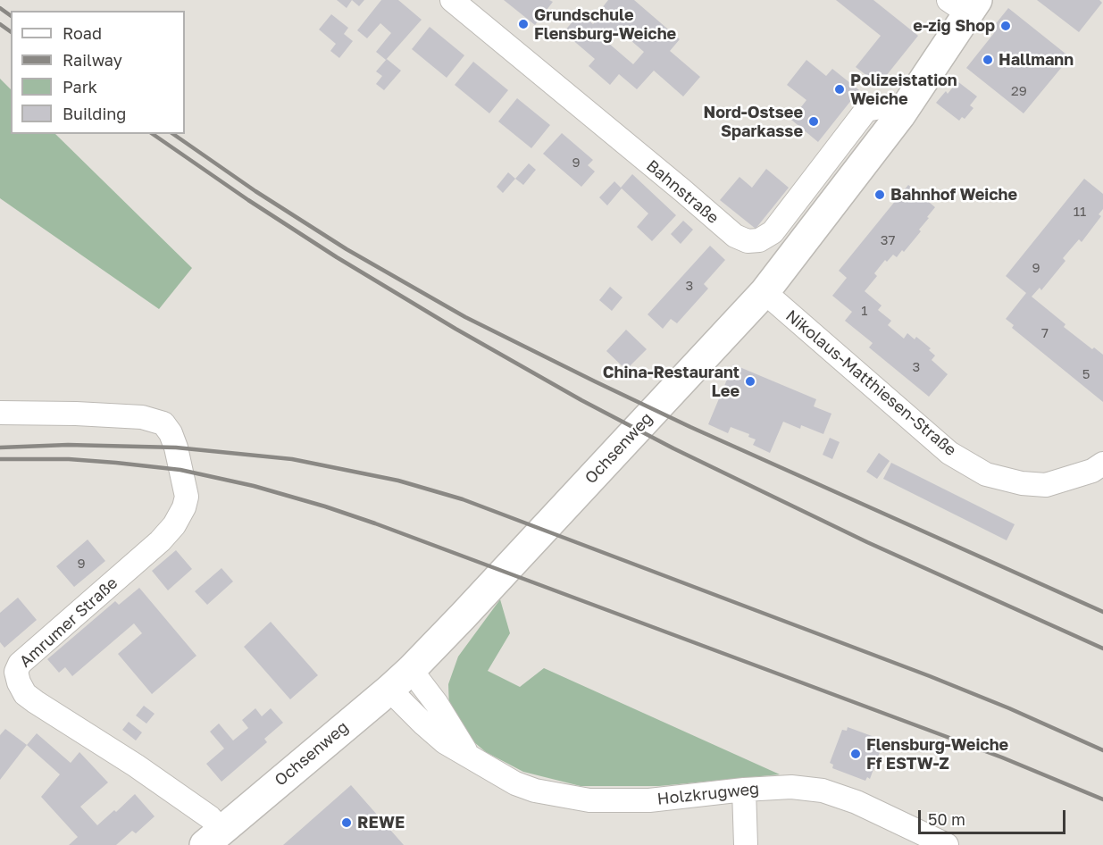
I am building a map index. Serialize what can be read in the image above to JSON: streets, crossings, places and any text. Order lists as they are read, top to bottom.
{
  "streets": {
    "main road": ["Ochsenweg"],
    "street": [
      "Bahnstraße",
      "Nikolaus-Matthiesen-Straße",
      "Amrumer Straße",
      "Holzkrugweg"
    ]
  },
  "crossings": [
    ["Bahnstraße", "Ochsenweg"],
    ["Nikolaus-Matthiesen-Straße", "Ochsenweg"],
    ["Ochsenweg", "Amrumer Straße"],
    ["Ochsenweg", "Holzkrugweg"]
  ],
  "places": [
    "Grundschule Flensburg-Weiche",
    "e-zig Shop",
    "Hallmann",
    "Polizeistation Weiche",
    "Nord-Ostsee Sparkasse",
    "Bahnhof Weiche",
    "China-Restaurant Lee",
    "Flensburg-Weiche Ff ESTW-Z",
    "REWE"
  ],
  "house_numbers": [
    "29",
    "9",
    "11",
    "37",
    "9",
    "3",
    "1",
    "7",
    "3",
    "5",
    "9"
  ],
  "legend": [
    "Road",
    "Railway",
    "Park",
    "Building"
  ],
  "scale_bar": "50 m"
}
